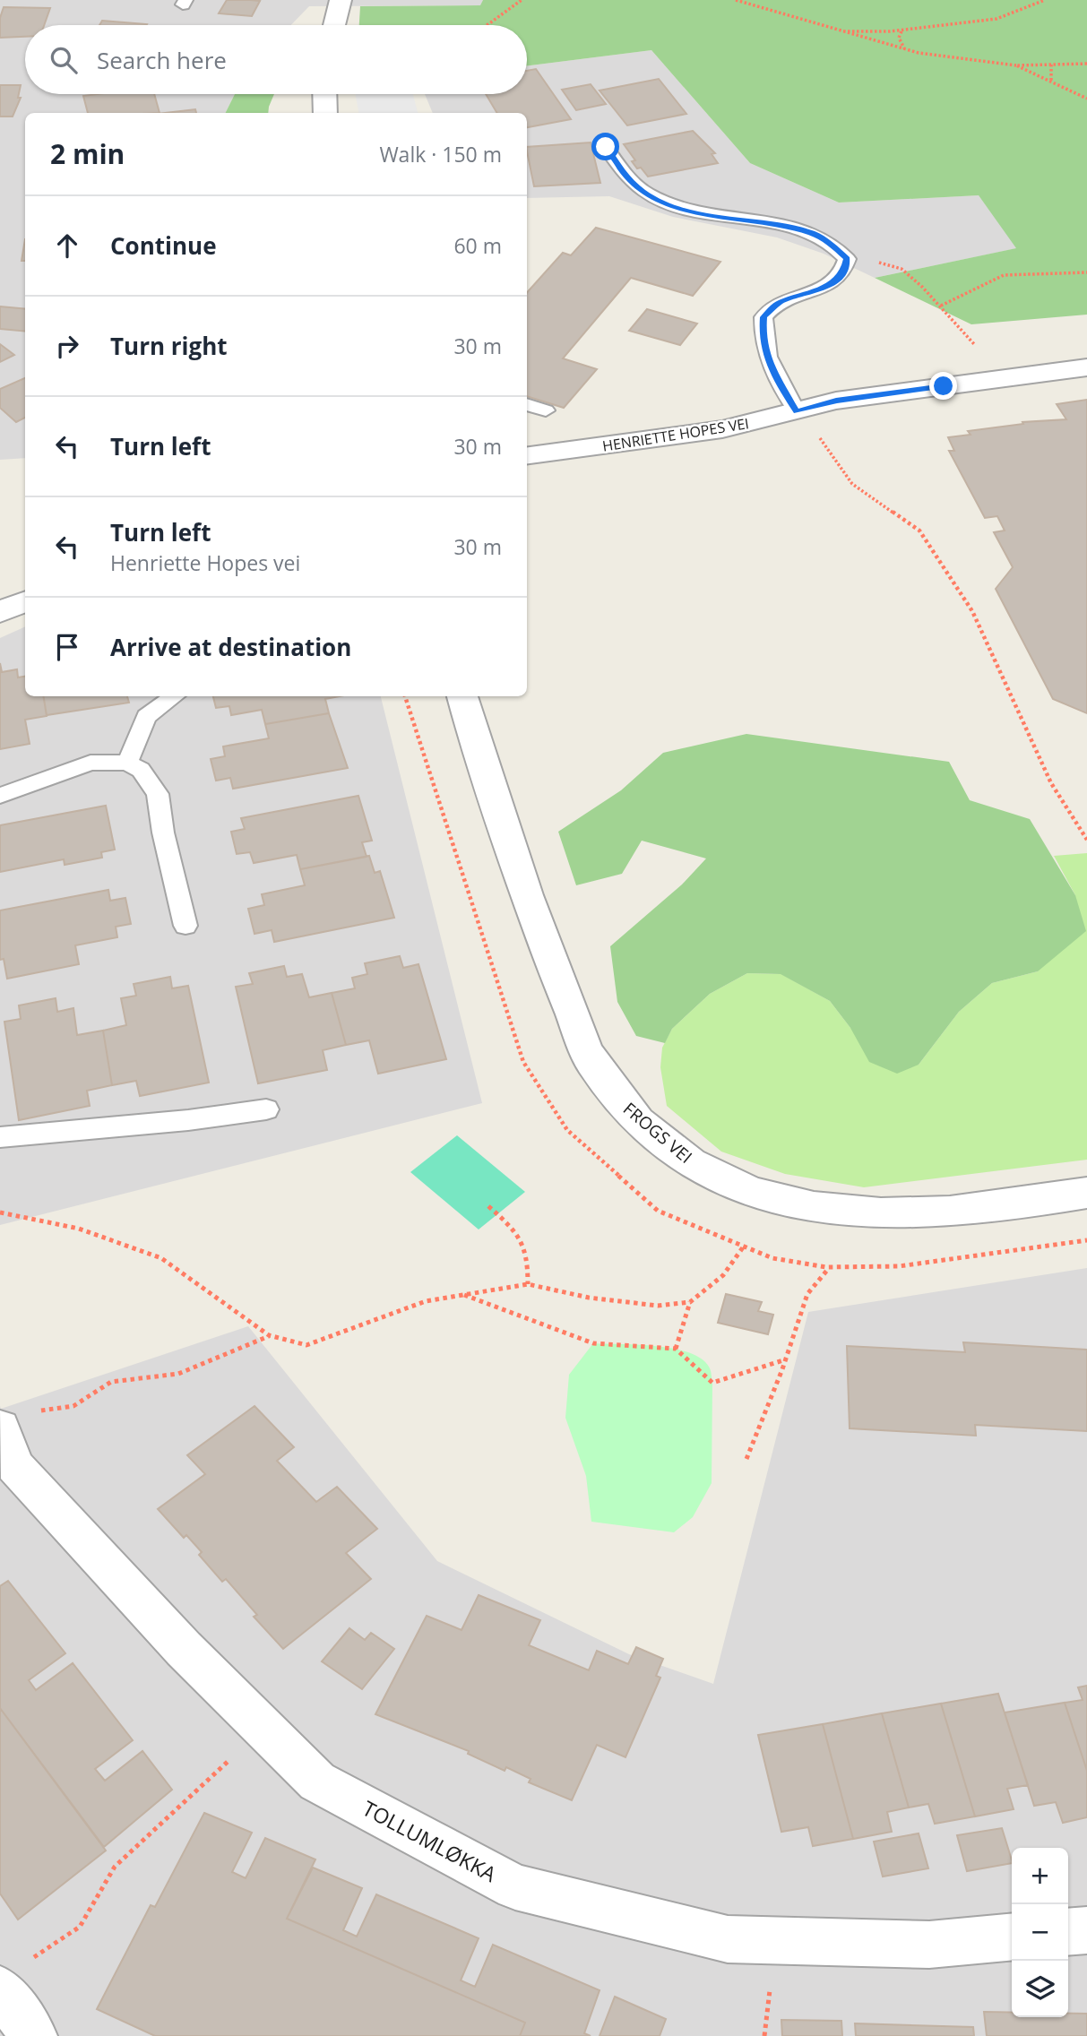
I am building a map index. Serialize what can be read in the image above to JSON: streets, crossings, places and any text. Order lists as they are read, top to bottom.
{
  "streets": {
    "street": ["HENRIETTE HOPES VEI", "FROGS VEI", "TOLLUMLØKKA"]
  },
  "page": {
    "search": "Search here",
    "heading": ["2 min", "Walk · 150 m"],
    "list": [
      ["Continue", "60 m"],
      ["Turn right", "30 m"],
      ["Turn left", "30 m"],
      ["Turn left", "Henriette Hopes vei", "30 m"],
      "Arrive at destination"
    ],
    "map_buttons": ["+", "−"]
  }
}
